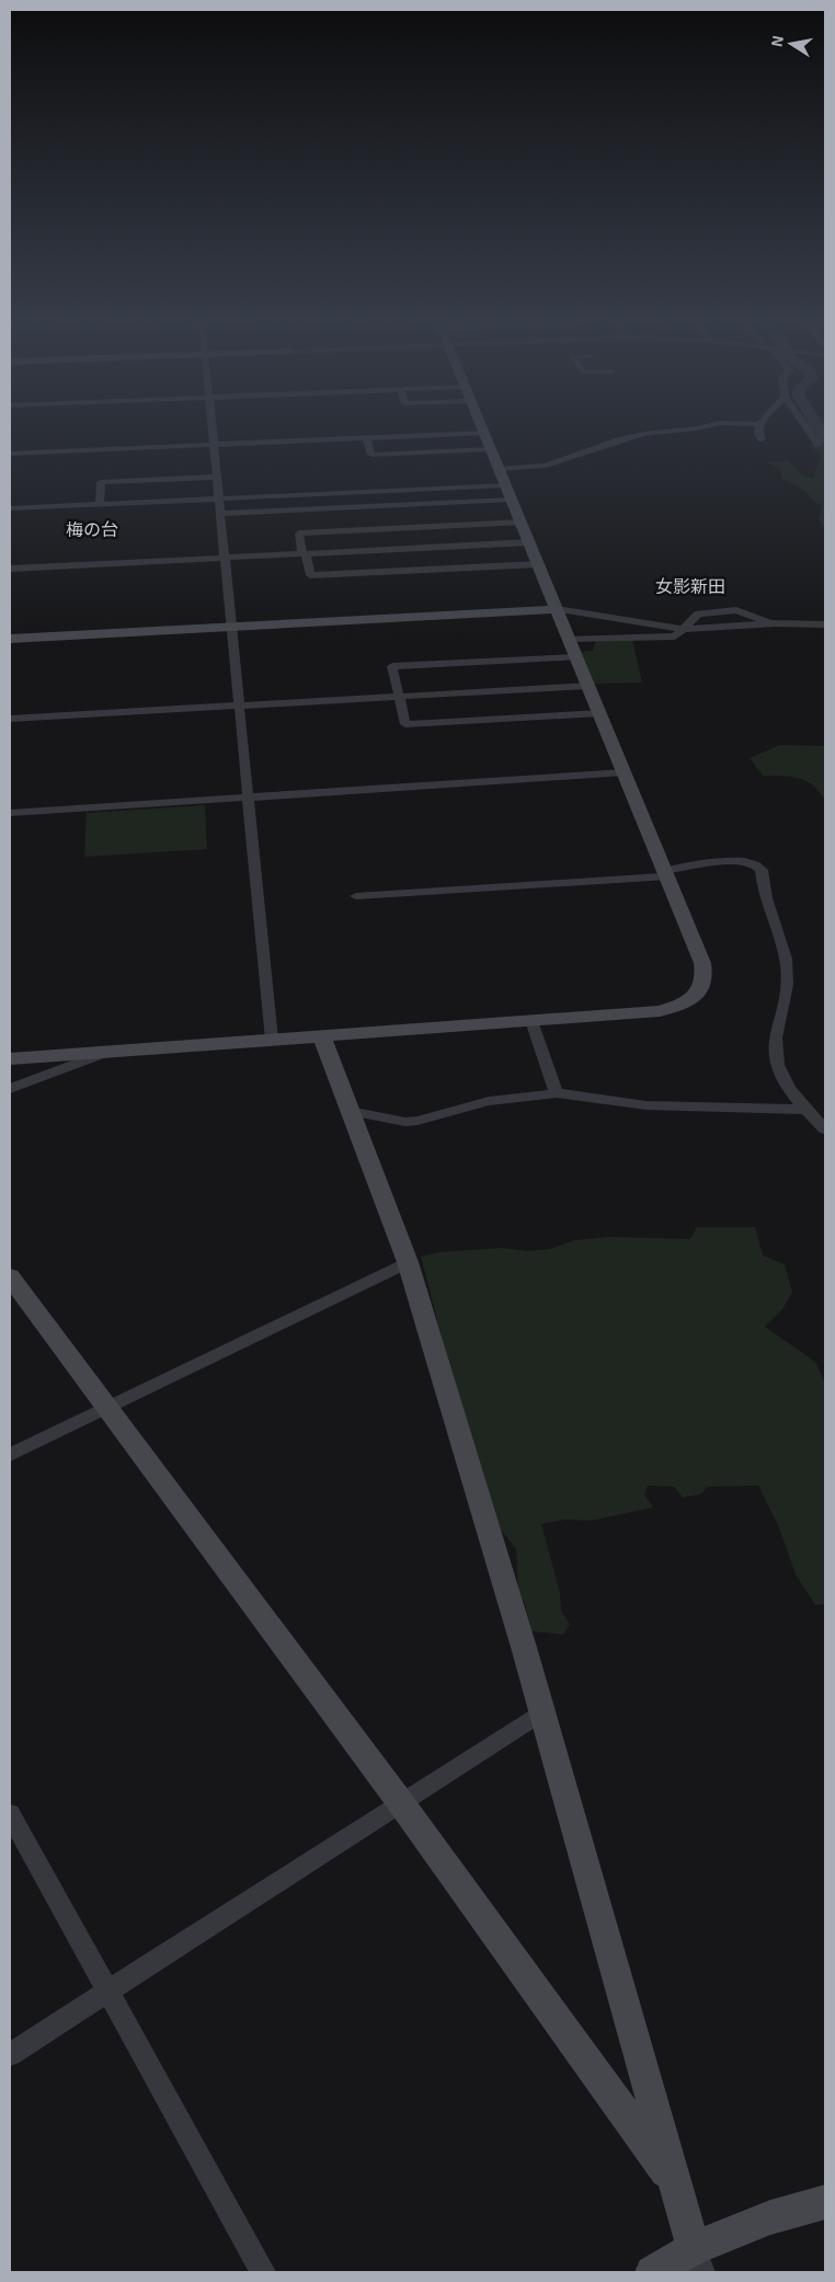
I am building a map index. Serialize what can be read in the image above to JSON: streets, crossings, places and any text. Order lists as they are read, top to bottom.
{
  "districts": ["梅の台", "女影新田"],
  "north": "left"
}
